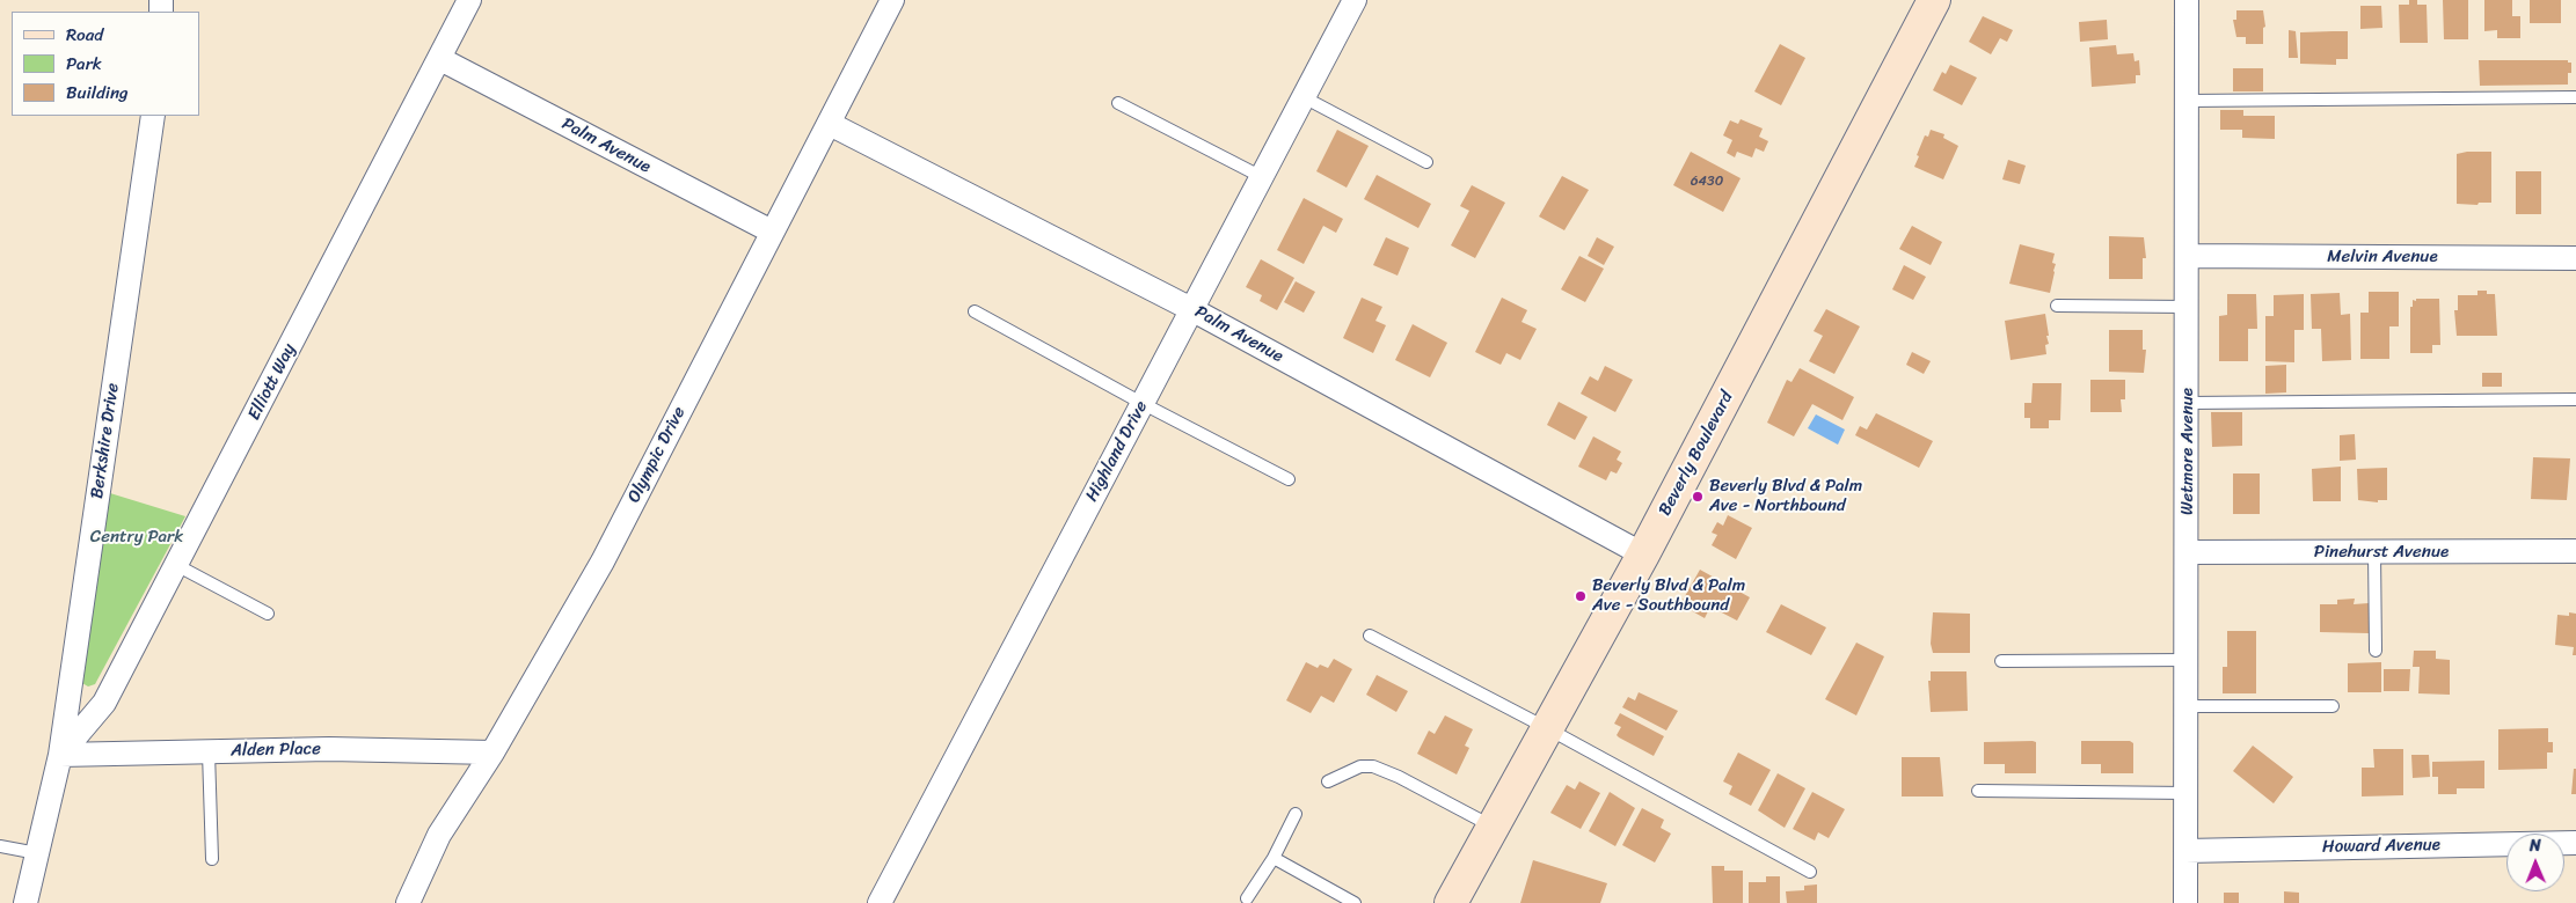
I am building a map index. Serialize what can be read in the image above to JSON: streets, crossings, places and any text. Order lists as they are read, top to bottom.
{
  "streets": {
    "main road": ["Beverly Boulevard"],
    "street": [
      "Palm Avenue",
      "Melvin Avenue",
      "Elliott Way",
      "Berkshire Drive",
      "Highland Drive",
      "Wetmore Avenue",
      "Olympic Drive",
      "Pinehurst Avenue",
      "Alden Place",
      "Howard Avenue"
    ]
  },
  "crossings": [
    ["Palm Avenue", "Elliott Way"],
    ["Palm Avenue", "Highland Drive"],
    ["Palm Avenue", "Beverly Boulevard"],
    ["Palm Avenue", "Olympic Drive"],
    ["Melvin Avenue", "Wetmore Avenue"],
    ["Elliott Way", "Berkshire Drive"],
    ["Elliott Way", "Alden Place"],
    ["Berkshire Drive", "Alden Place"],
    ["Wetmore Avenue", "Pinehurst Avenue"],
    ["Wetmore Avenue", "Howard Avenue"],
    ["Olympic Drive", "Alden Place"]
  ],
  "parks": ["Centry Park"],
  "places": ["Beverly Blvd & Palm Ave - Northbound", "Beverly Blvd & Palm Ave - Southbound"],
  "house_numbers": ["6430"],
  "legend": ["Road", "Park", "Building"],
  "north": "top"
}
